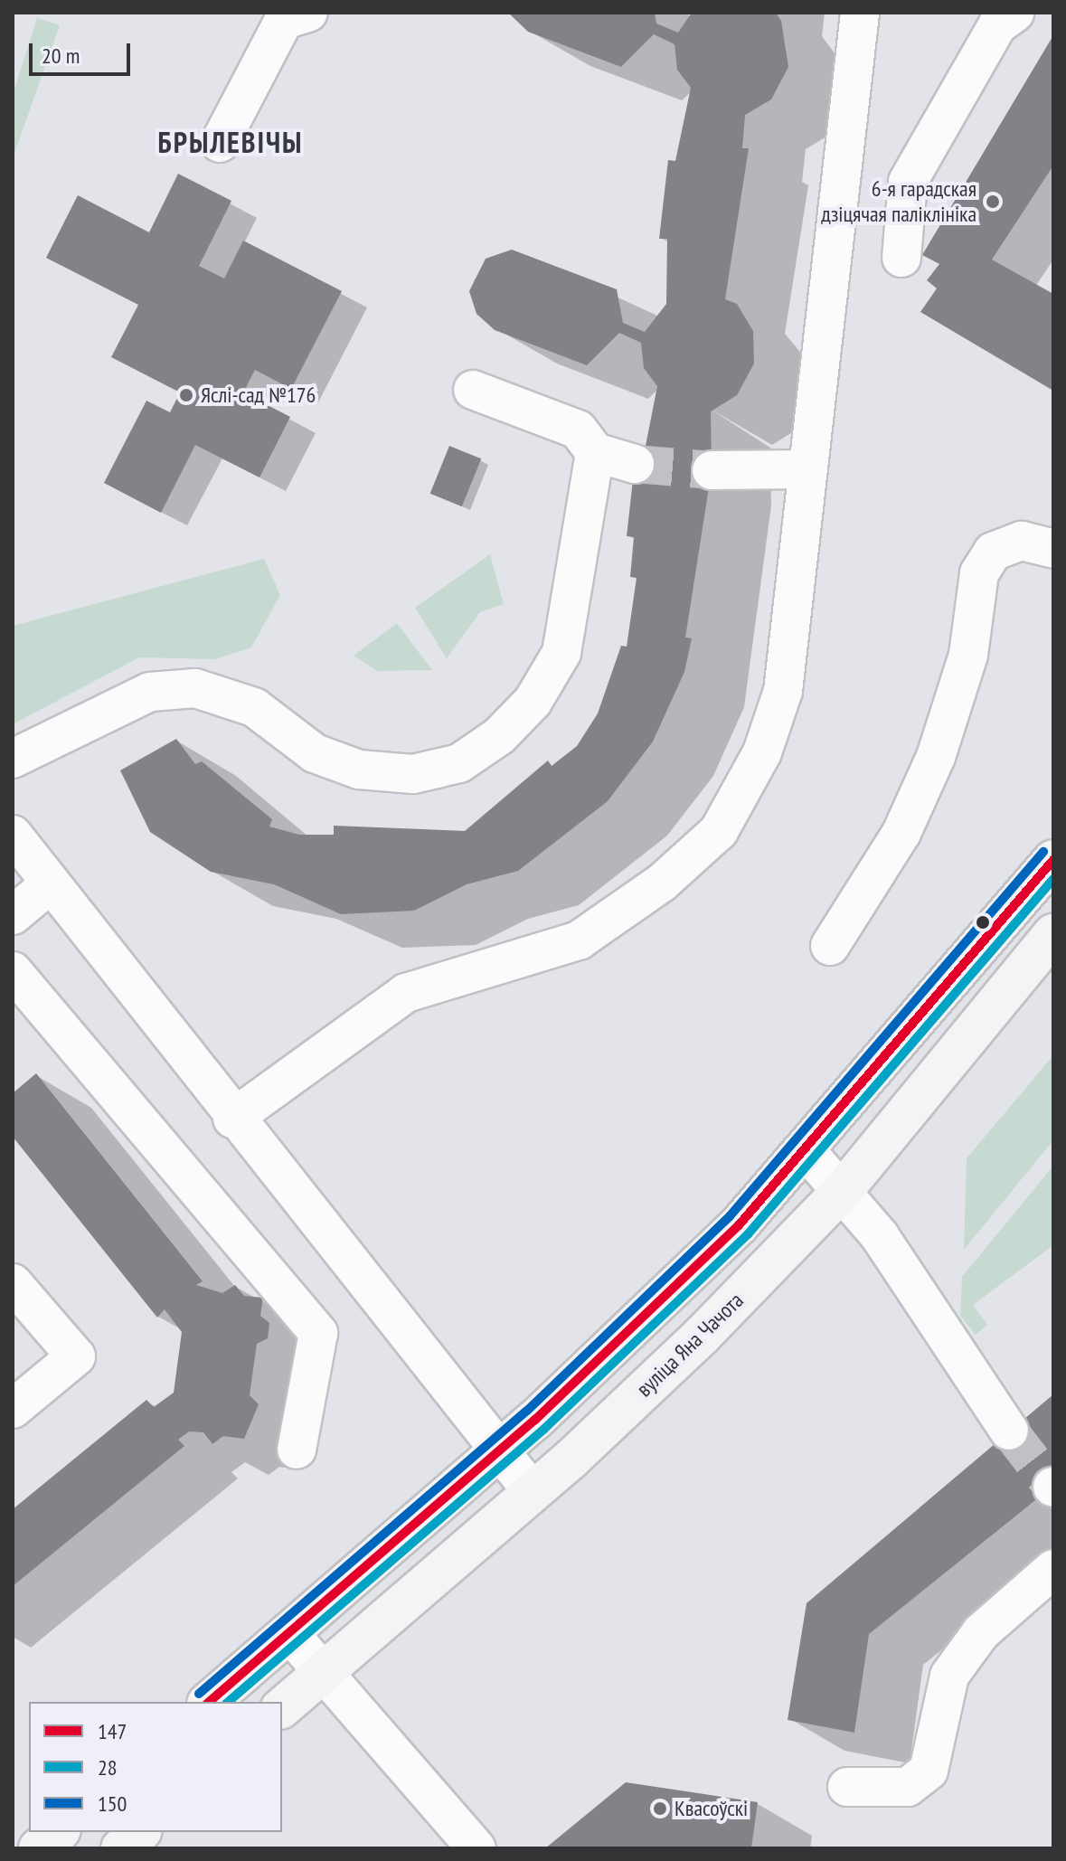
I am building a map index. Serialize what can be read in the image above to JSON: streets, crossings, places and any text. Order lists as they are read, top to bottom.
{
  "streets": {
    "main road": ["вуліца Яна Чачота"]
  },
  "districts": ["БРЫЛЕВІЧЫ"],
  "places": ["6-я гарадская дзіцячая паліклініка", "Яслі-сад №176", "Квасоўскі"],
  "lines": ["transit line 150", "transit line 147", "transit line 28"],
  "legend": ["147", "28", "150"],
  "scale_bar": "20 m"
}
